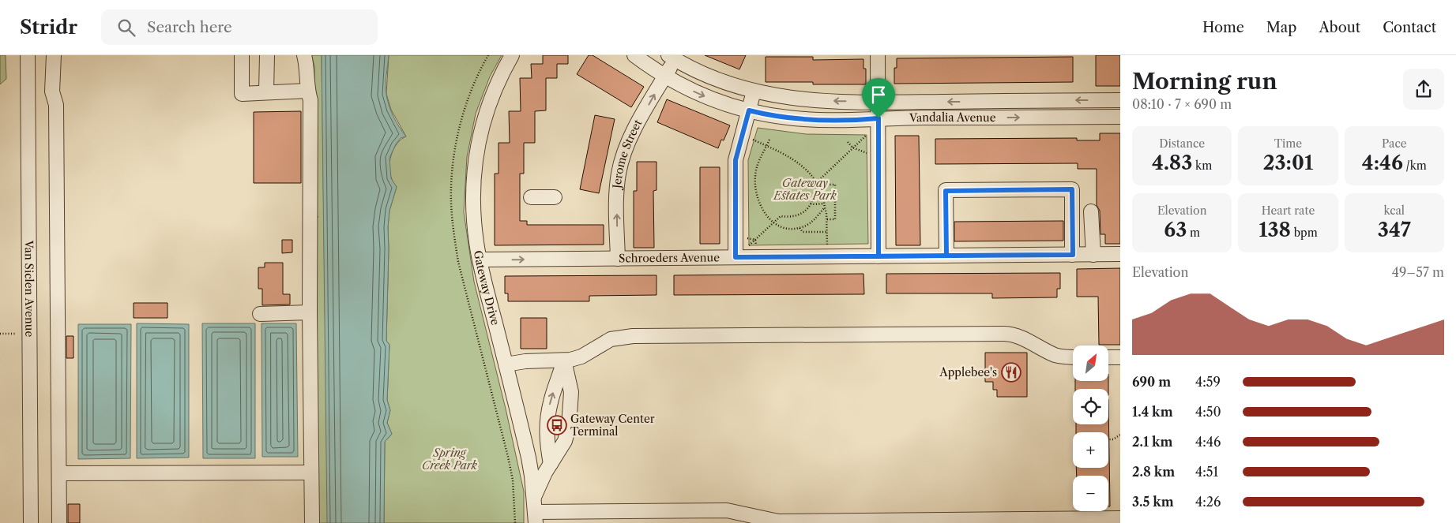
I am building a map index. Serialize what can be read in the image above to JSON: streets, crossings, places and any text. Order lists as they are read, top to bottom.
{
  "streets": {
    "street": [
      "Vandalia Avenue",
      "Jerome Street",
      "Schroeders Avenue",
      "Gateway Drive",
      "Van Siclen Avenue"
    ]
  },
  "crossings": [
    ["Vandalia Avenue", "Jerome Street"],
    ["Jerome Street", "Schroeders Avenue"],
    ["Schroeders Avenue", "Gateway Drive"]
  ],
  "parks": ["Gateway Estates Park", "Spring Creek Park"],
  "places": {
    "restaurant": ["Applebee's"],
    "bus stop": ["Gateway Center Terminal"]
  },
  "north": "top right",
  "page": {
    "header": "Stridr",
    "search": "Search here",
    "nav": [
      "Home",
      "Map",
      "About",
      "Contact"
    ],
    "heading": ["Morning run", "08:10 · 7 × 690 m"],
    "stats": [
      ["Distance", "4.83 km"],
      ["Time", "23:01"],
      ["Pace", "4:46 /km"],
      ["Elevation", "63 m"],
      ["Heart rate", "138 bpm"],
      ["kcal", "347"]
    ],
    "chart": ["Elevation", "49–57 m"],
    "map_buttons": ["+", "−"],
    "list": [
      {
        "name": "690 m",
        "note": "4:59"
      },
      {
        "name": "1.4 km",
        "note": "4:50"
      },
      {
        "name": "2.1 km",
        "note": "4:46"
      },
      {
        "name": "2.8 km",
        "note": "4:51"
      },
      {
        "name": "3.5 km",
        "note": "4:26"
      }
    ]
  }
}
